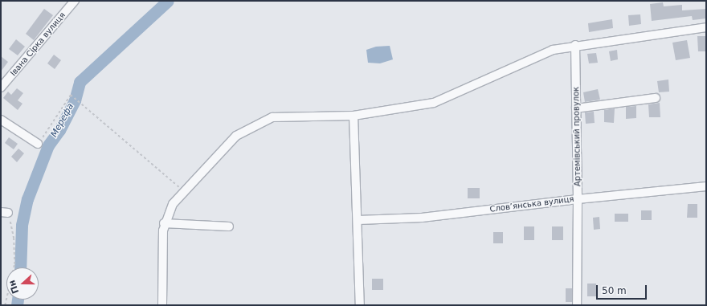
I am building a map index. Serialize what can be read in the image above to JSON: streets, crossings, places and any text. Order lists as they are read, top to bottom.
{
  "streets": {
    "street": ["Івана Сірка вулиця", "Артемівський провулок", "Слов’янська вулиця"]
  },
  "crossings": [
    ["Артемівський провулок", "Слов’янська вулиця"]
  ],
  "water": ["Мерефа"],
  "scale_bar": "50 m",
  "north": "left"
}
